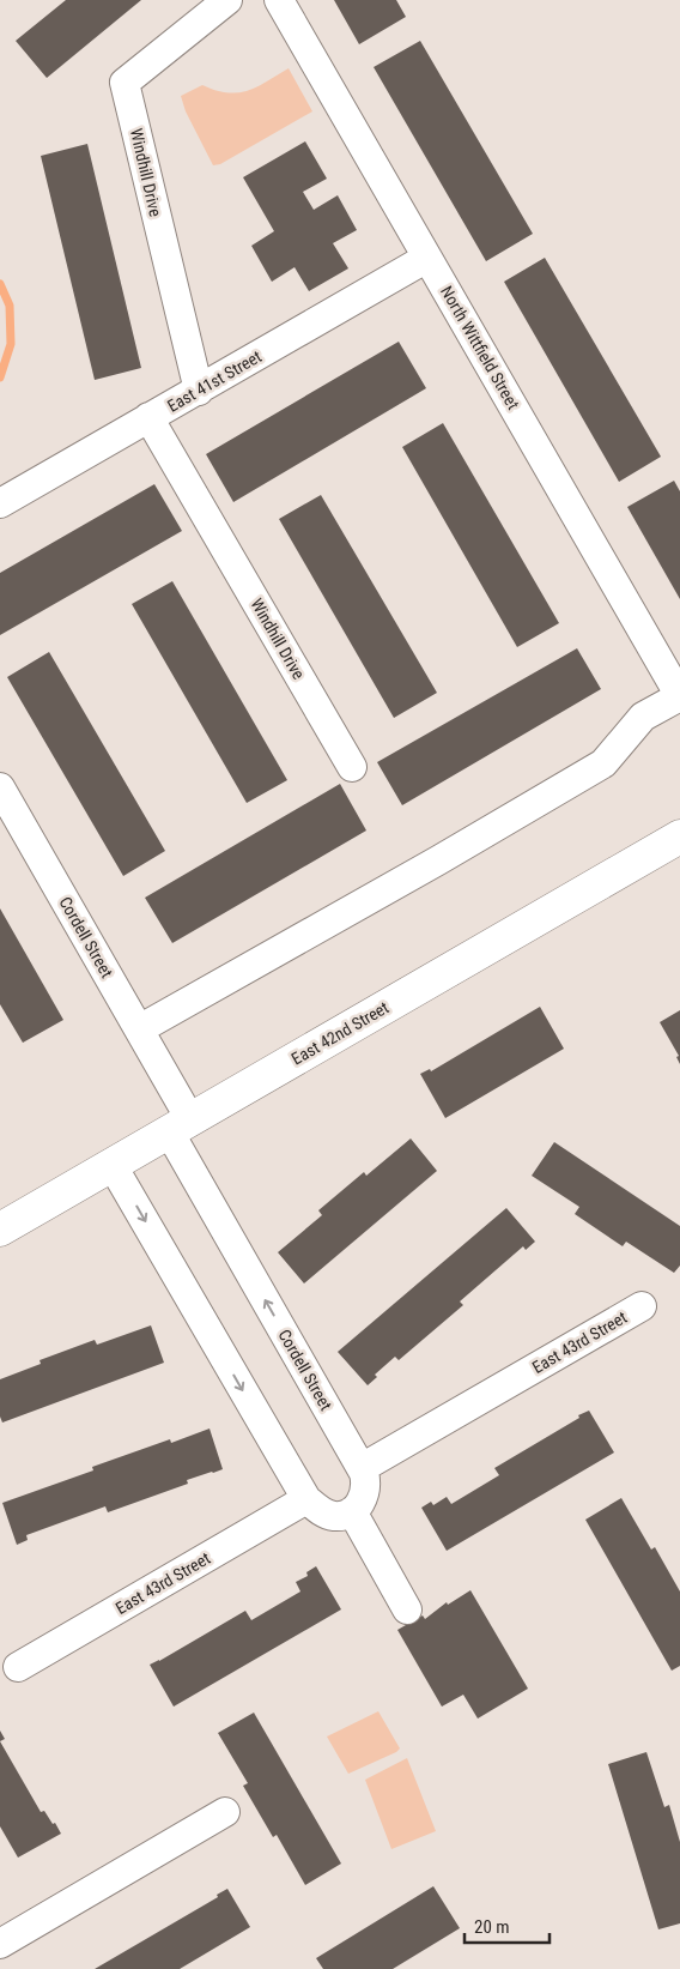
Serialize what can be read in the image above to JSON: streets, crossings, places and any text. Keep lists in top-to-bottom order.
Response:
{
  "streets": {
    "street": [
      "Windhill Drive",
      "North Wittfield Street",
      "East 41st Street",
      "Cordell Street",
      "East 42nd Street",
      "East 43rd Street"
    ]
  },
  "crossings": [
    ["Windhill Drive", "East 41st Street"],
    ["North Wittfield Street", "East 41st Street"],
    ["Cordell Street", "East 42nd Street"],
    ["Cordell Street", "East 43rd Street"]
  ],
  "scale_bar": "20 m"
}
